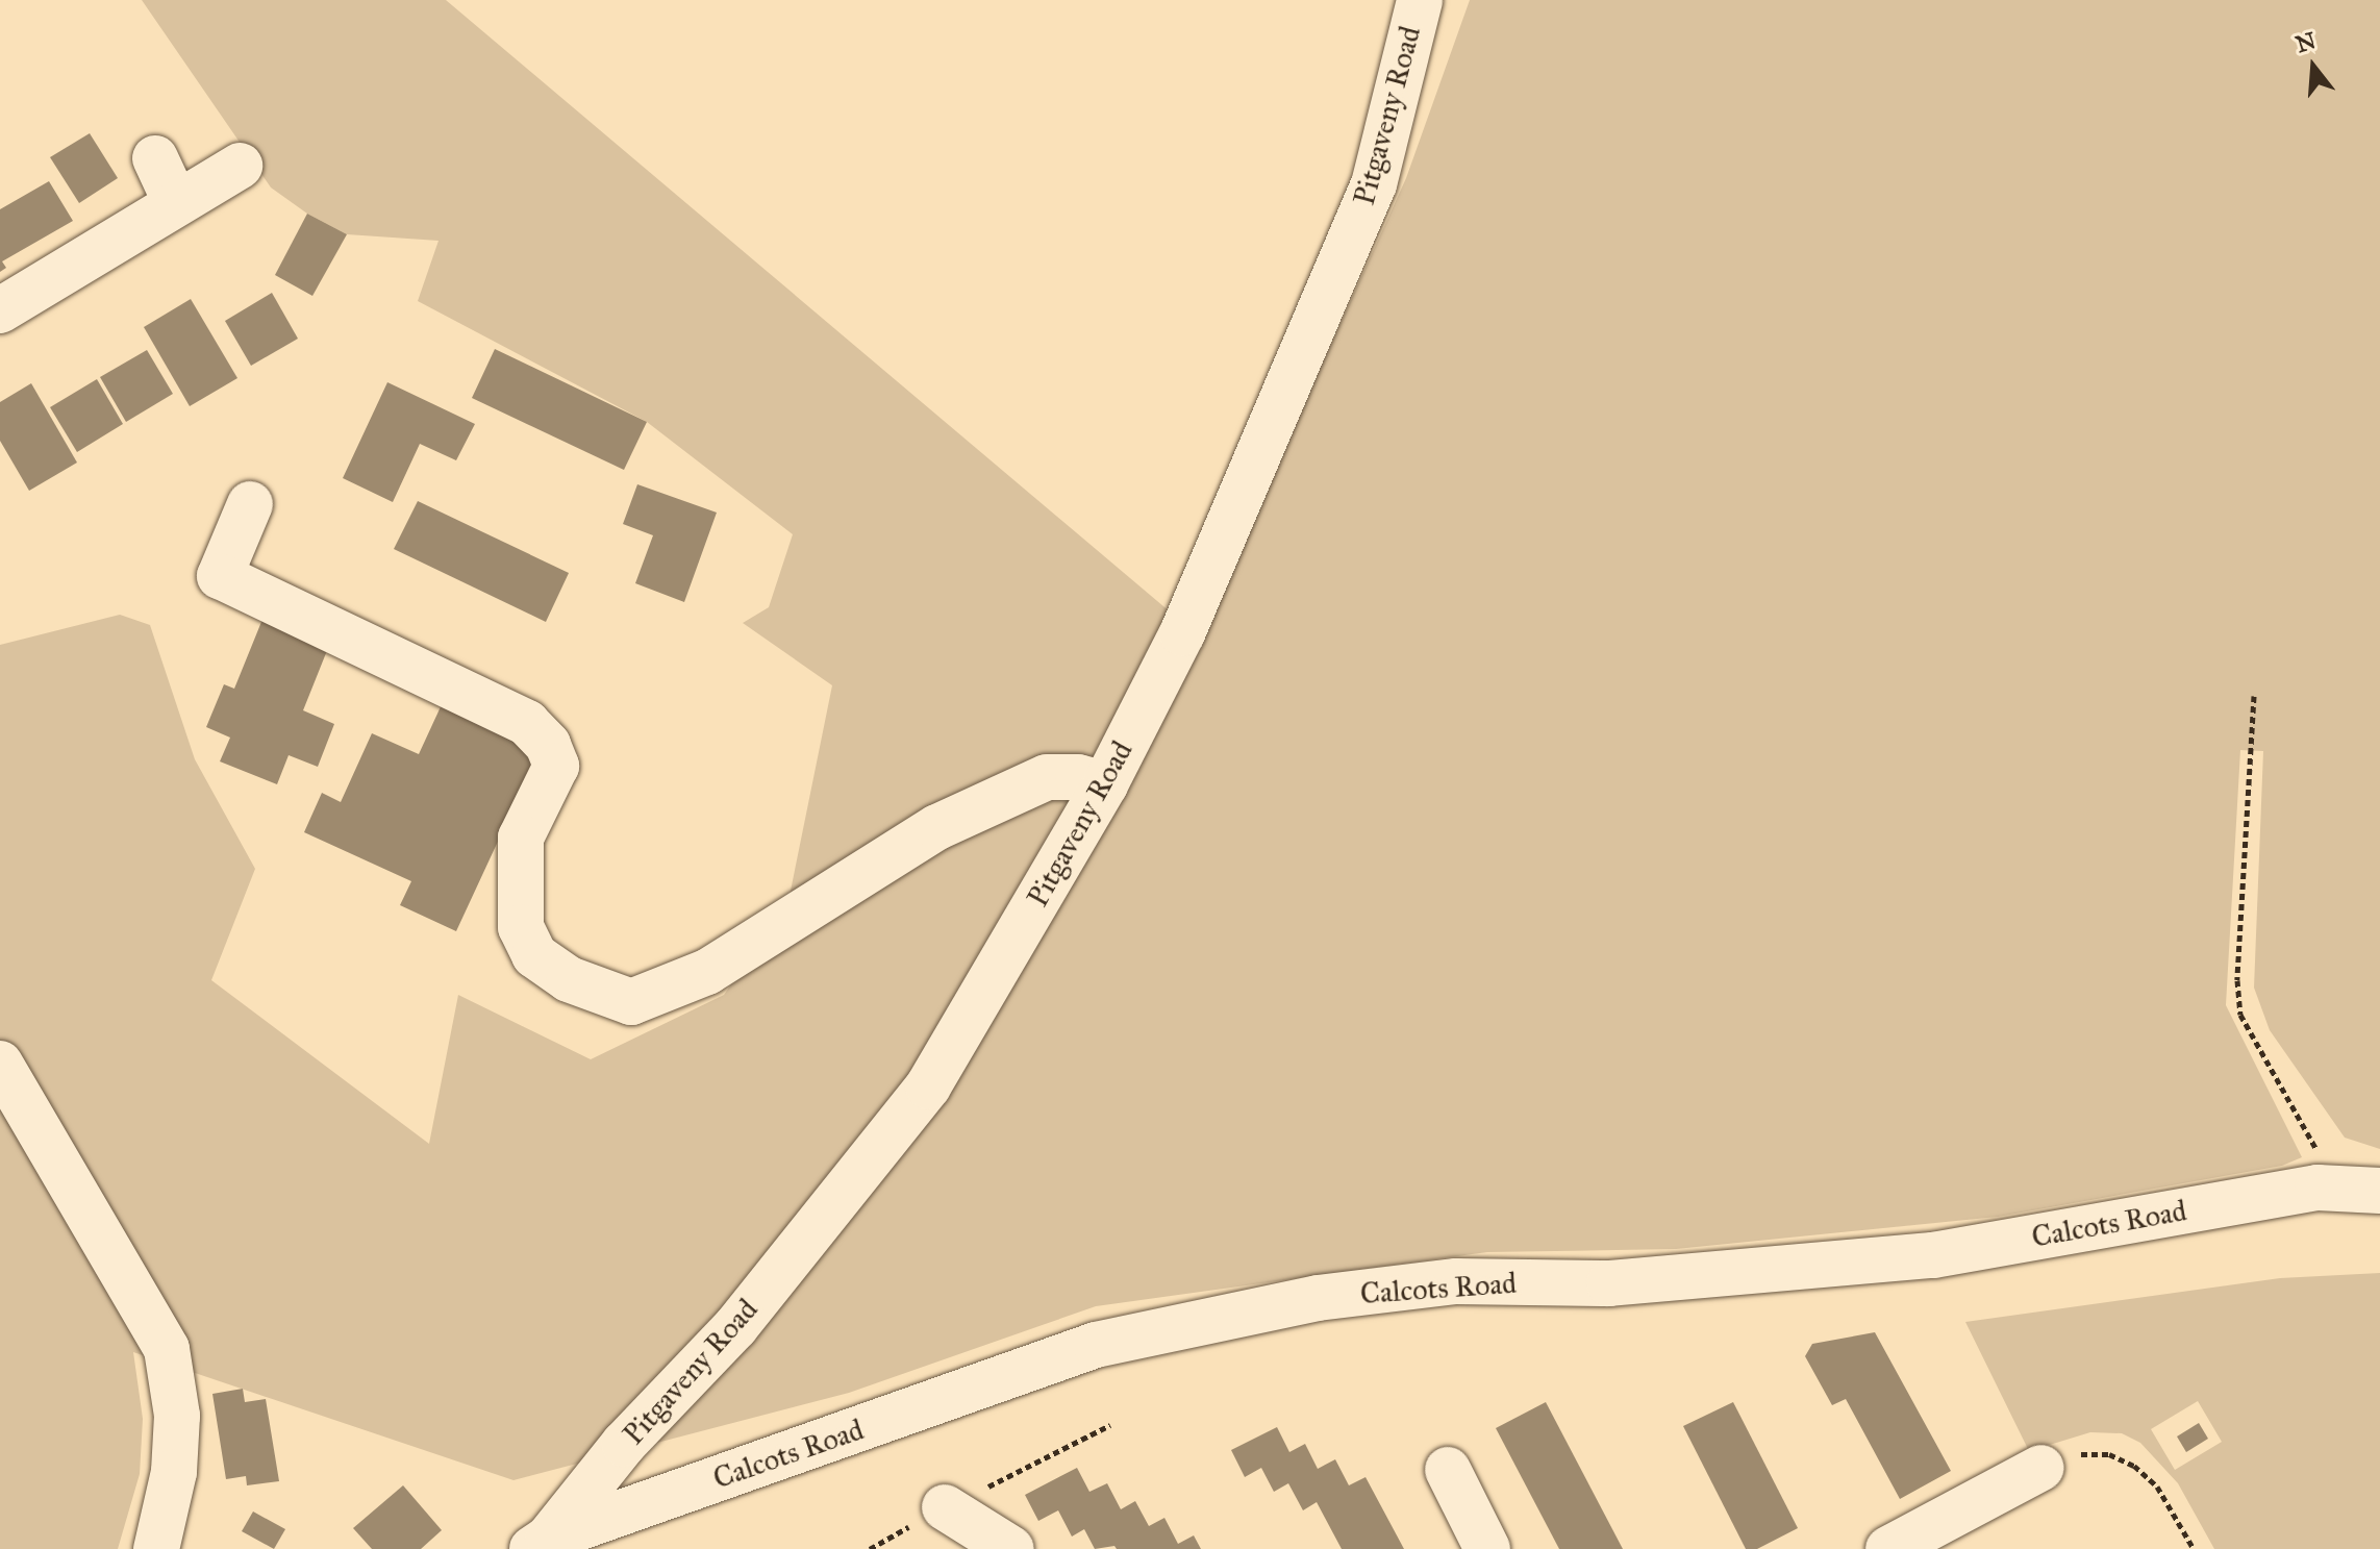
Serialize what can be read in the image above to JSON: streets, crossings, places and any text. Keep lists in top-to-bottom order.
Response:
{
  "streets": {
    "street": ["Pitgaveny Road", "Calcots Road"]
  },
  "crossings": [
    ["Pitgaveny Road", "Calcots Road"]
  ],
  "north": "top"
}
